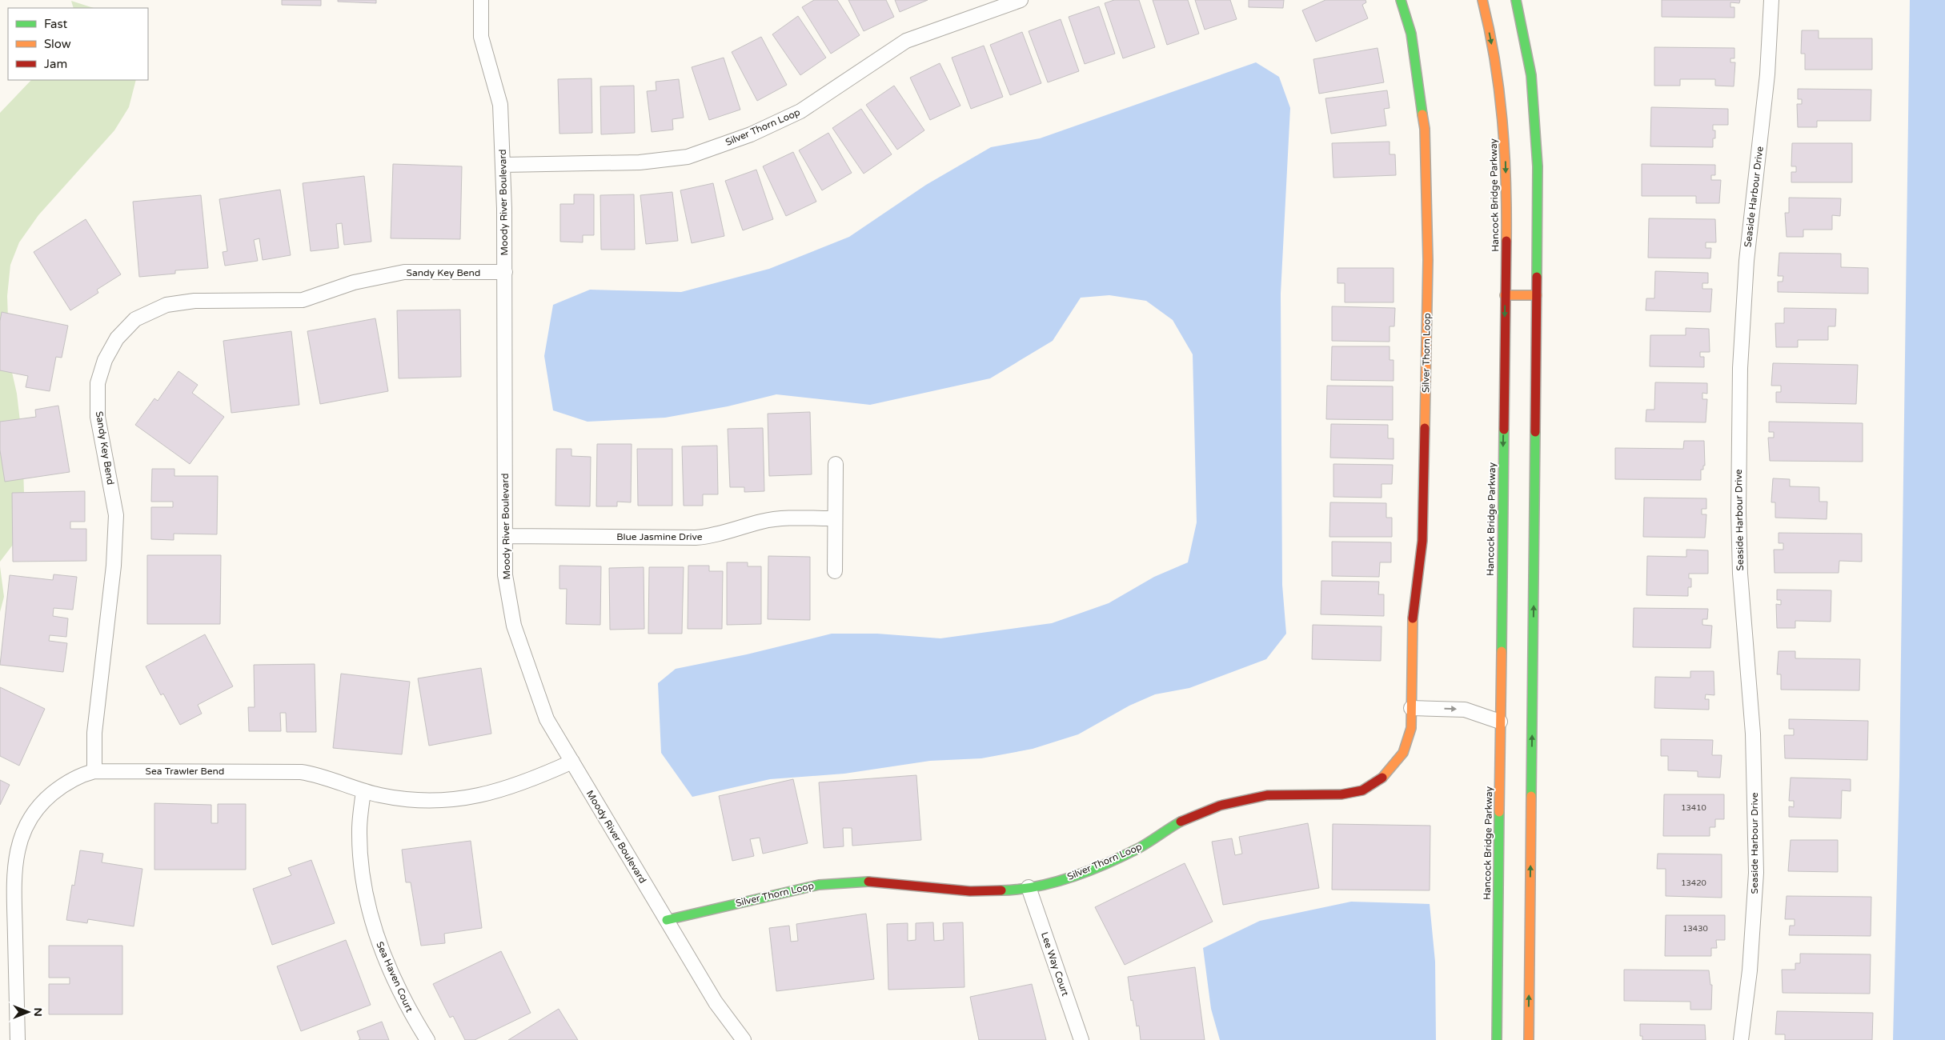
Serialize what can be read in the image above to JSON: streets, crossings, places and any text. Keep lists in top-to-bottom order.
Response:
{
  "streets": {
    "main road": ["Silver Thorn Loop", "Hancock Bridge Parkway"],
    "street": [
      "Seaside Harbour Drive",
      "Moody River Boulevard",
      "Sandy Key Bend",
      "Blue Jasmine Drive",
      "Sea Trawler Bend",
      "Lee Way Court",
      "Sea Haven Court"
    ]
  },
  "crossings": [
    ["Silver Thorn Loop", "Moody River Boulevard"],
    ["Silver Thorn Loop", "Lee Way Court"],
    ["Moody River Boulevard", "Sandy Key Bend"],
    ["Moody River Boulevard", "Blue Jasmine Drive"],
    ["Moody River Boulevard", "Sea Trawler Bend"],
    ["Sandy Key Bend", "Sea Trawler Bend"],
    ["Sea Trawler Bend", "Sea Haven Court"]
  ],
  "house_numbers": ["13410", "13420", "13430"],
  "legend": ["Fast", "Slow", "Jam"],
  "north": "right"
}
